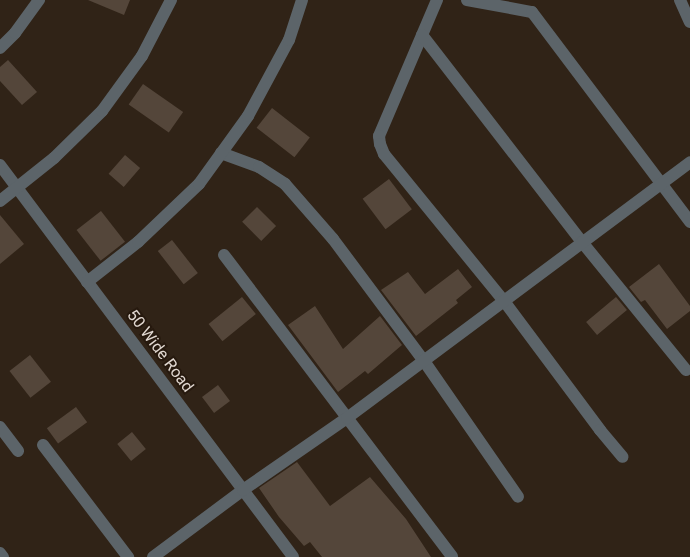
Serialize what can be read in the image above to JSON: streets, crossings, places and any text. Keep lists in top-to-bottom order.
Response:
{
  "streets": {
    "street": ["50 Wide Road"]
  }
}
